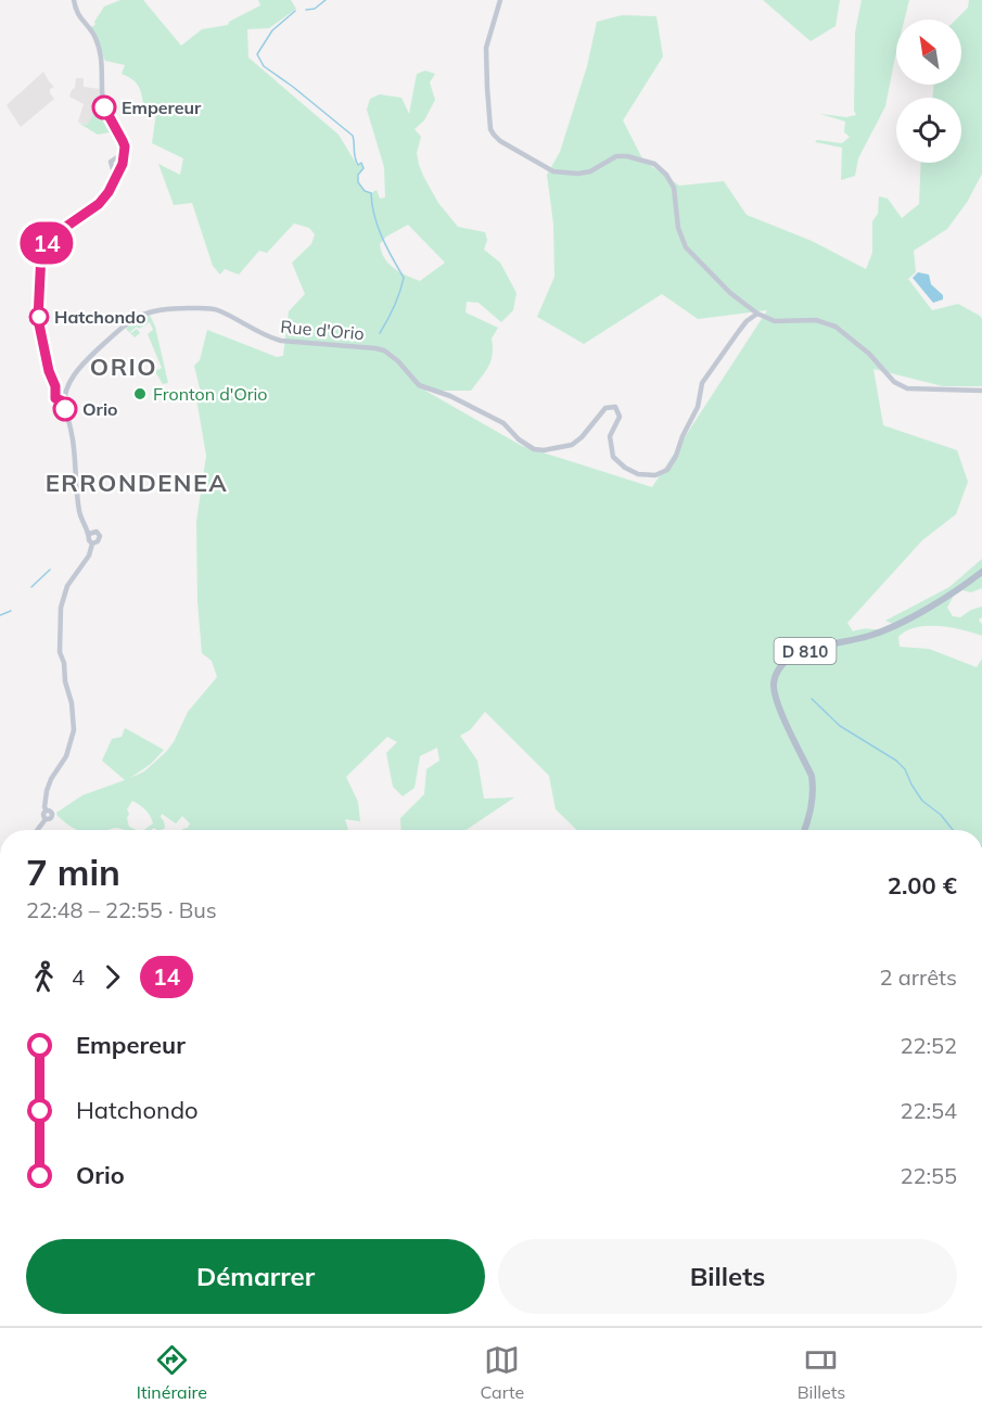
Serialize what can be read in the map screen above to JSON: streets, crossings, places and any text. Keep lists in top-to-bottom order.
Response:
{
  "streets": {
    "main road": ["D 810"],
    "street": ["Rue d'Orio"]
  },
  "districts": ["ORIO", "ERRONDENEA"],
  "places": [
    "Empereur",
    "Hatchondo",
    "Fronton d'Orio",
    "Orio"
  ],
  "lines": ["bus line 14"],
  "north": "top left",
  "page": {
    "on_map": "14",
    "heading": ["7 min", "22:48 – 22:55 · Bus", "2.00 €"],
    "legs": ["4", "14", "2 arrêts"],
    "list": [
      {
        "name": "Empereur",
        "value": "22:52"
      },
      {
        "name": "Hatchondo",
        "value": "22:54"
      },
      {
        "name": "Orio",
        "value": "22:55"
      }
    ],
    "buttons": ["Démarrer", "Billets"],
    "tabs": ["Itinéraire", "Carte", "Billets"]
  }
}
